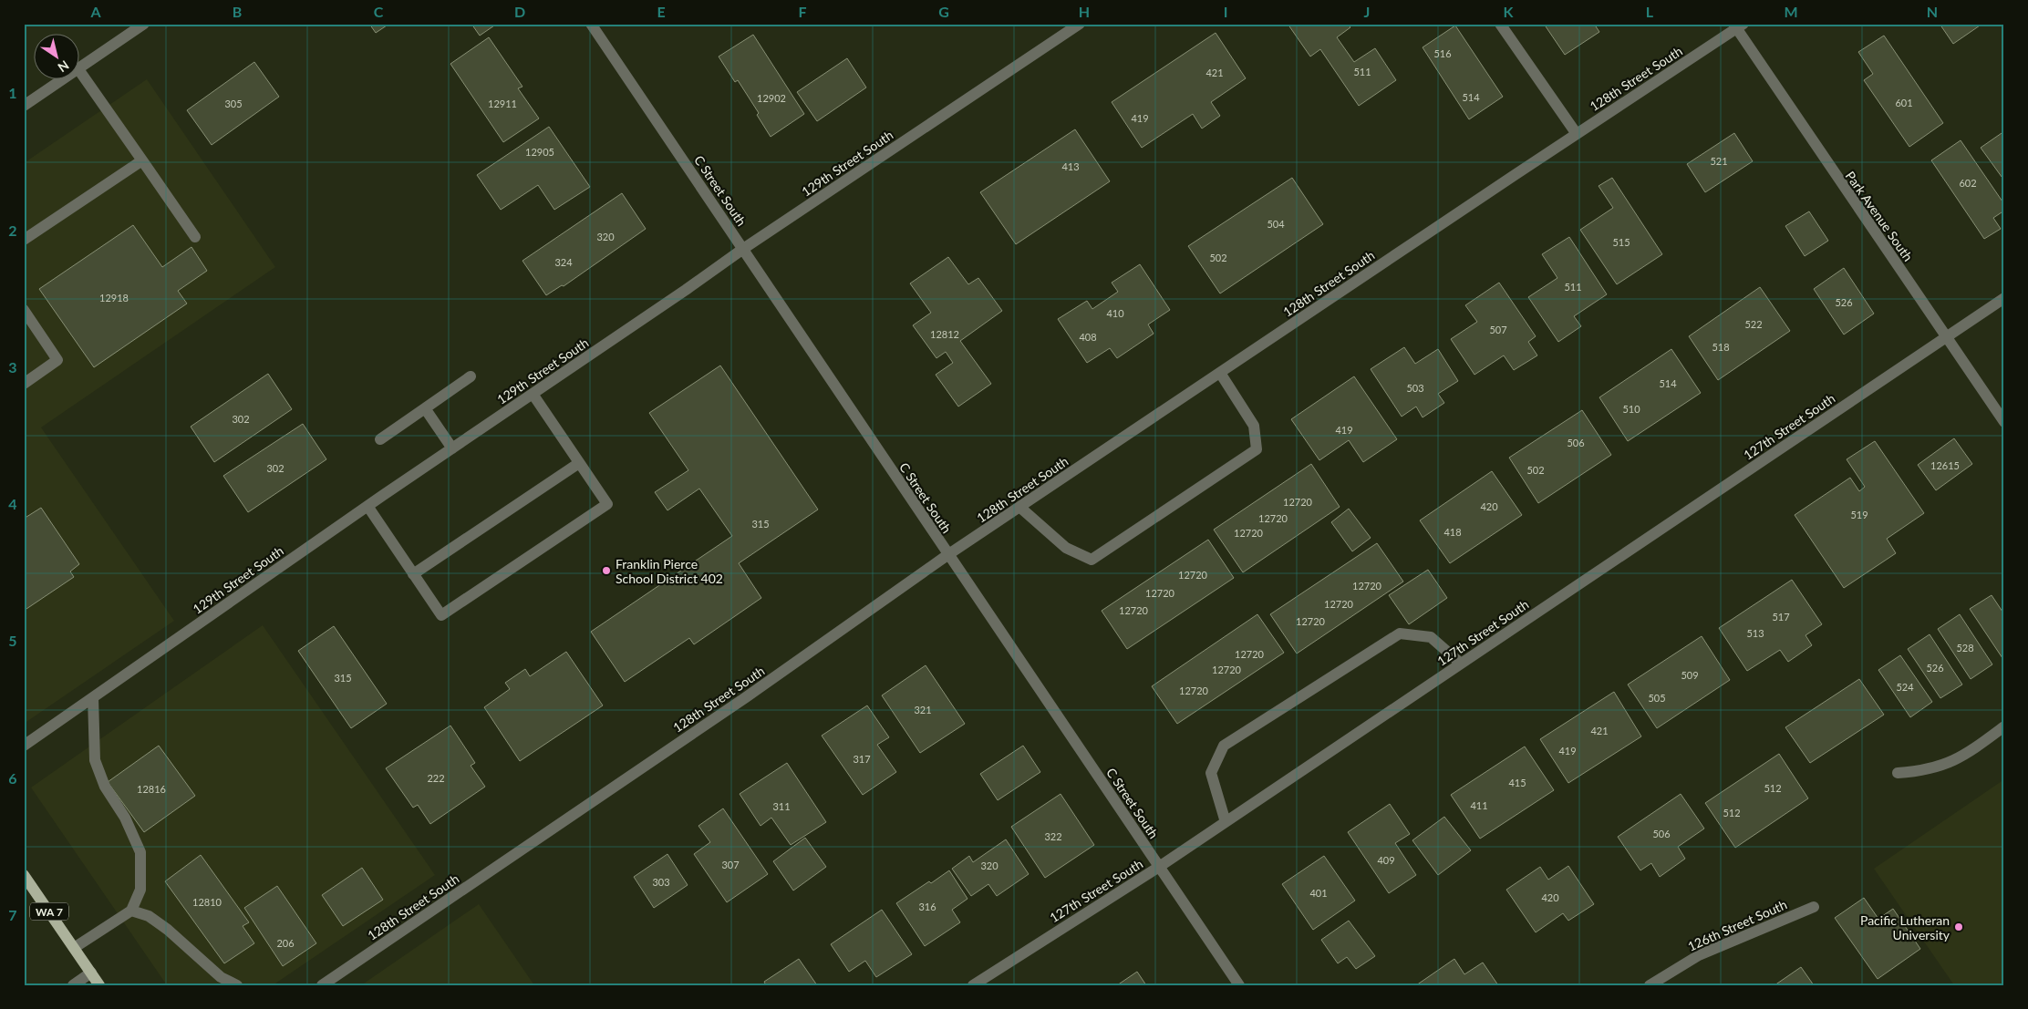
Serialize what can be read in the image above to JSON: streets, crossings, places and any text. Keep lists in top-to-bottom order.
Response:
{
  "streets": {
    "main road": ["WA 7"],
    "street": [
      "128th Street South",
      "129th Street South",
      "C Street South",
      "Park Avenue South",
      "127th Street South",
      "126th Street South"
    ]
  },
  "crossings": [
    ["128th Street South", "C Street South"],
    ["128th Street South", "Park Avenue South"],
    ["129th Street South", "C Street South"],
    ["C Street South", "127th Street South"],
    ["Park Avenue South", "127th Street South"]
  ],
  "places": ["Franklin Pierce School District 402", "Pacific Lutheran University"],
  "house_numbers": [
    "516",
    "511",
    "421",
    "514",
    "12902",
    "601",
    "305",
    "12911",
    "419",
    "12905",
    "521",
    "413",
    "602",
    "504",
    "320",
    "515",
    "502",
    "324",
    "511",
    "12918",
    "526",
    "410",
    "522",
    "507",
    "12812",
    "408",
    "518",
    "514",
    "503",
    "510",
    "302",
    "419",
    "506",
    "12615",
    "302",
    "502",
    "12720",
    "420",
    "519",
    "12720",
    "315",
    "418",
    "12720",
    "12720",
    "12720",
    "12720",
    "12720",
    "12720",
    "517",
    "12720",
    "513",
    "528",
    "12720",
    "526",
    "12720",
    "509",
    "315",
    "524",
    "12720",
    "505",
    "321",
    "421",
    "419",
    "317",
    "222",
    "415",
    "512",
    "12816",
    "411",
    "311",
    "512",
    "506",
    "322",
    "409",
    "307",
    "320",
    "303",
    "401",
    "420",
    "12810",
    "316",
    "206"
  ],
  "north": "bottom right",
  "grid": {
    "columns": [
      "A",
      "B",
      "C",
      "D",
      "E",
      "F",
      "G",
      "H",
      "I",
      "J",
      "K",
      "L",
      "M",
      "N"
    ],
    "rows": [
      "1",
      "2",
      "3",
      "4",
      "5",
      "6",
      "7"
    ]
  }
}
